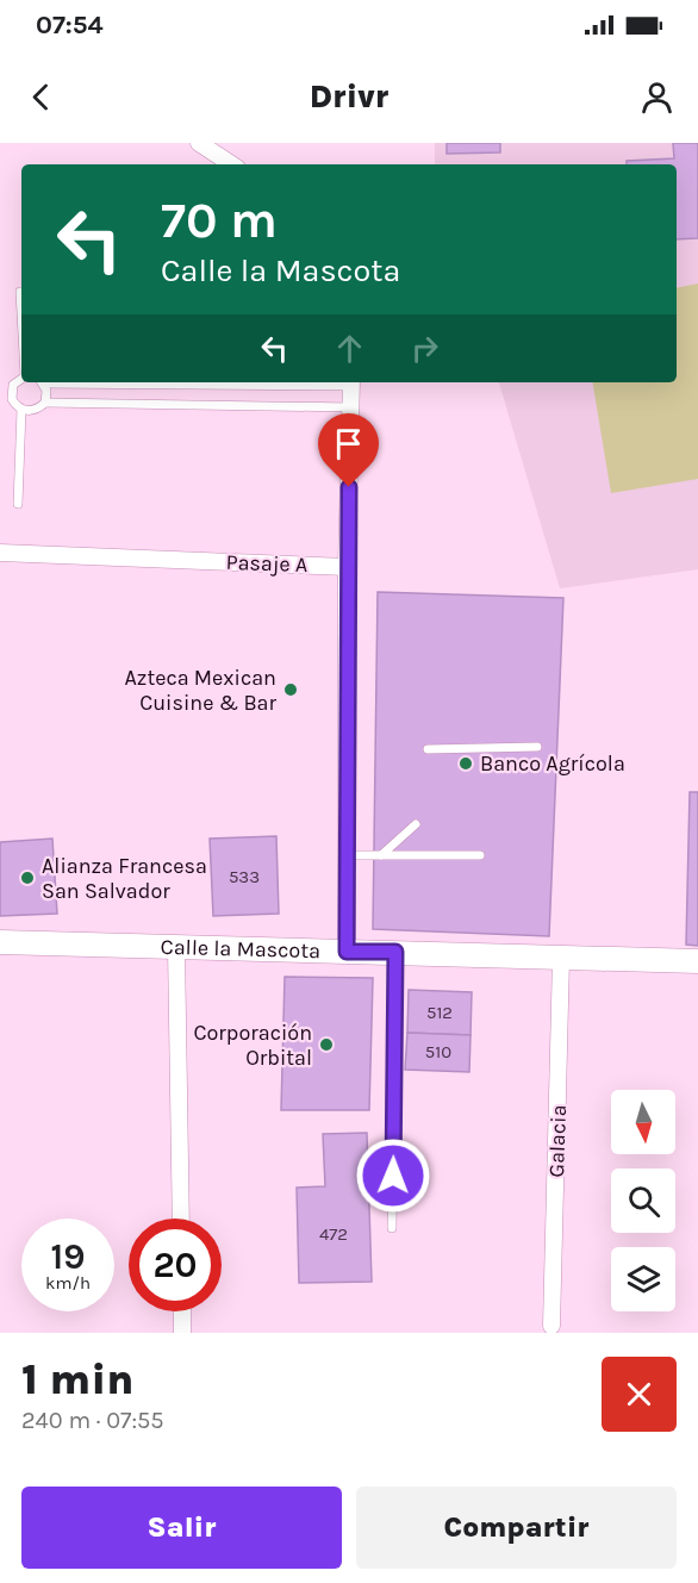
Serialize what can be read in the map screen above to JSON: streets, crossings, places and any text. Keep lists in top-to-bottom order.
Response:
{
  "streets": {
    "main road": ["Calle la Mascota"],
    "street": ["Pasaje A", "Galacia"]
  },
  "crossings": [
    ["Calle la Mascota", "Galacia"]
  ],
  "places": [
    "Azteca Mexican Cuisine & Bar",
    "Banco Agrícola",
    "Alianza Francesa San Salvador",
    "Corporación Orbital"
  ],
  "house_numbers": [
    "533",
    "512",
    "510",
    "472"
  ],
  "north": "bottom",
  "page": {
    "status": "07:54",
    "header": "Drivr",
    "turn": ["70 m", "Calle la Mascota"],
    "speed": "19 km/h",
    "limit": "20",
    "heading": ["1 min", "240 m · 07:55"],
    "buttons": ["Salir", "Compartir"]
  }
}
